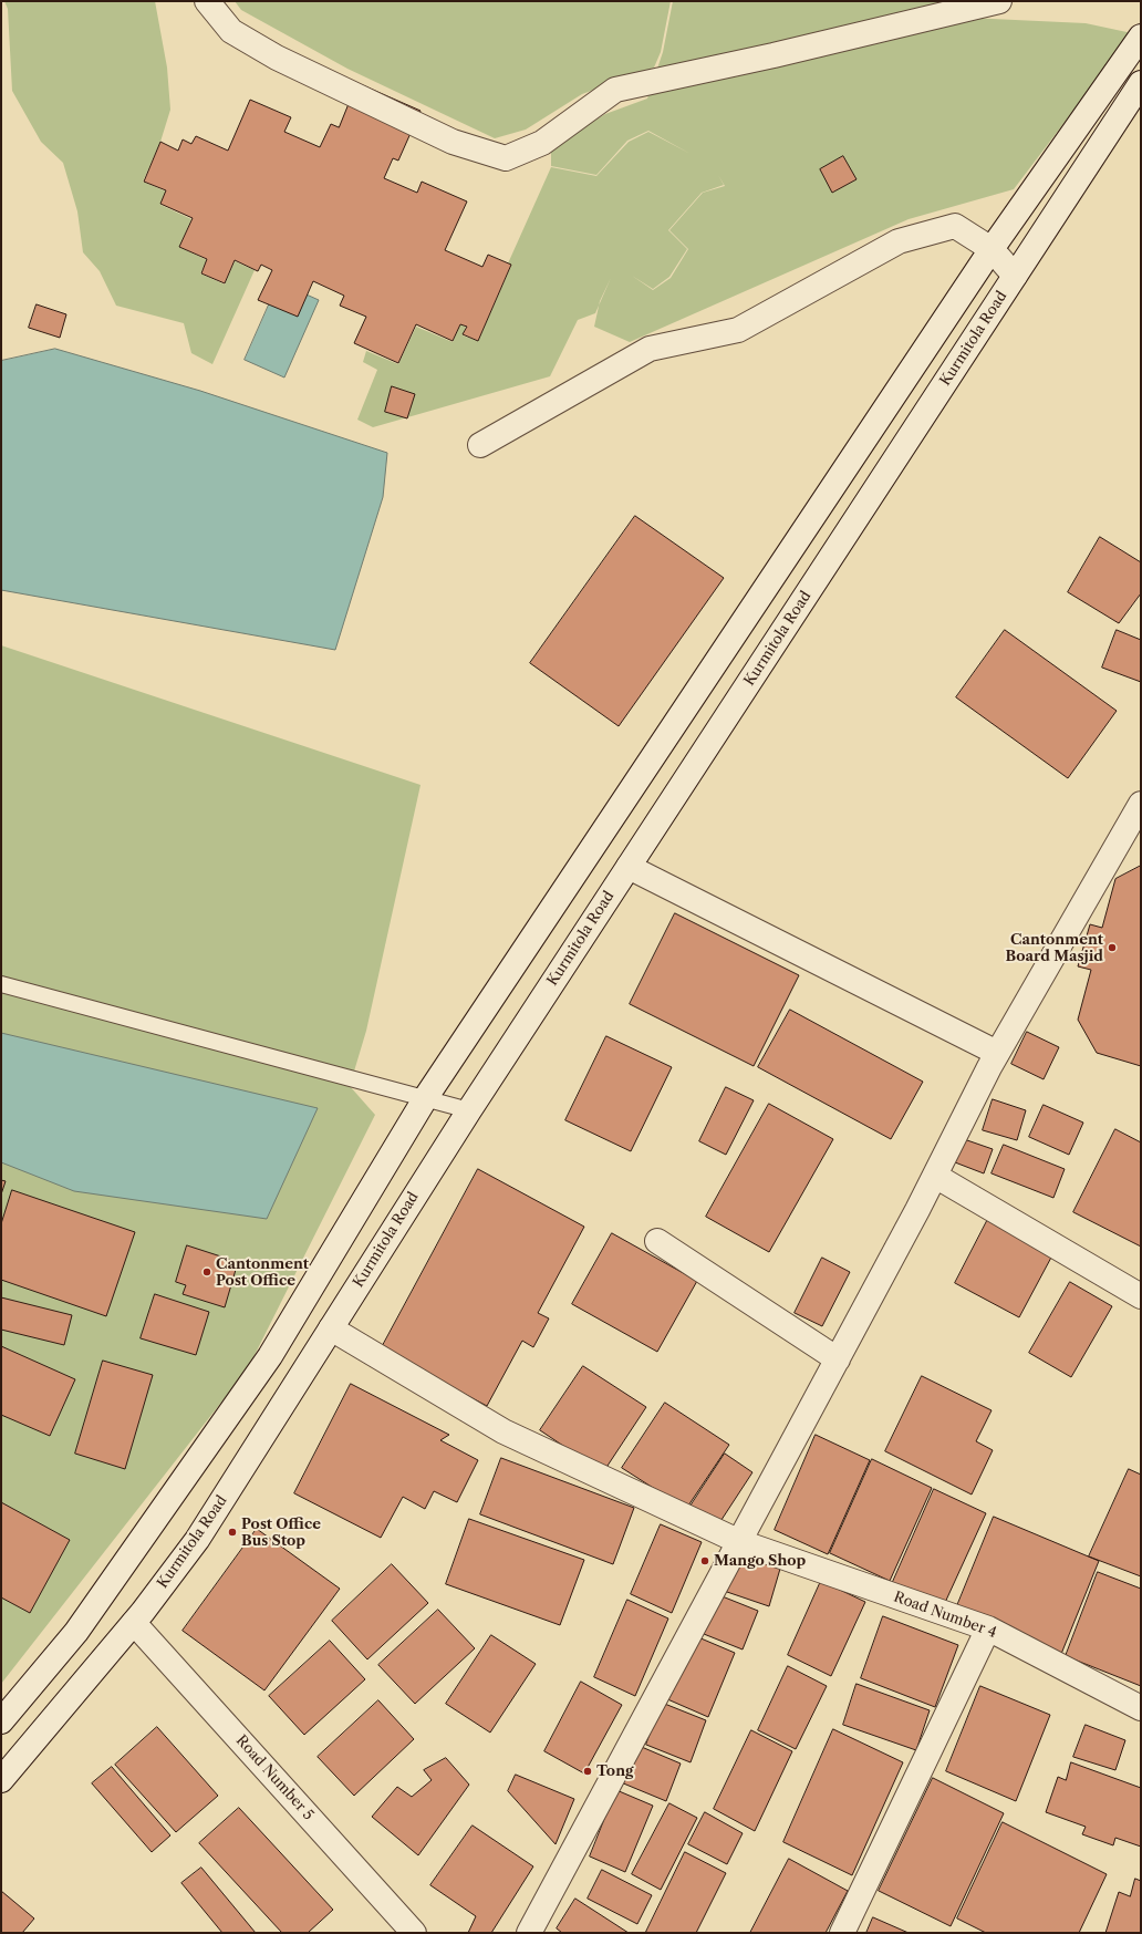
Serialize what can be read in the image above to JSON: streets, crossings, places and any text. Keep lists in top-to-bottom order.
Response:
{
  "streets": {
    "street": ["Kurmitola Road", "Road Number 4", "Road Number 5"]
  },
  "crossings": [
    ["Kurmitola Road", "Road Number 4"],
    ["Kurmitola Road", "Road Number 5"]
  ],
  "places": [
    "Cantonment Board Masjid",
    "Cantonment Post Office",
    "Post Office Bus Stop",
    "Mango Shop",
    "Tong"
  ]
}
